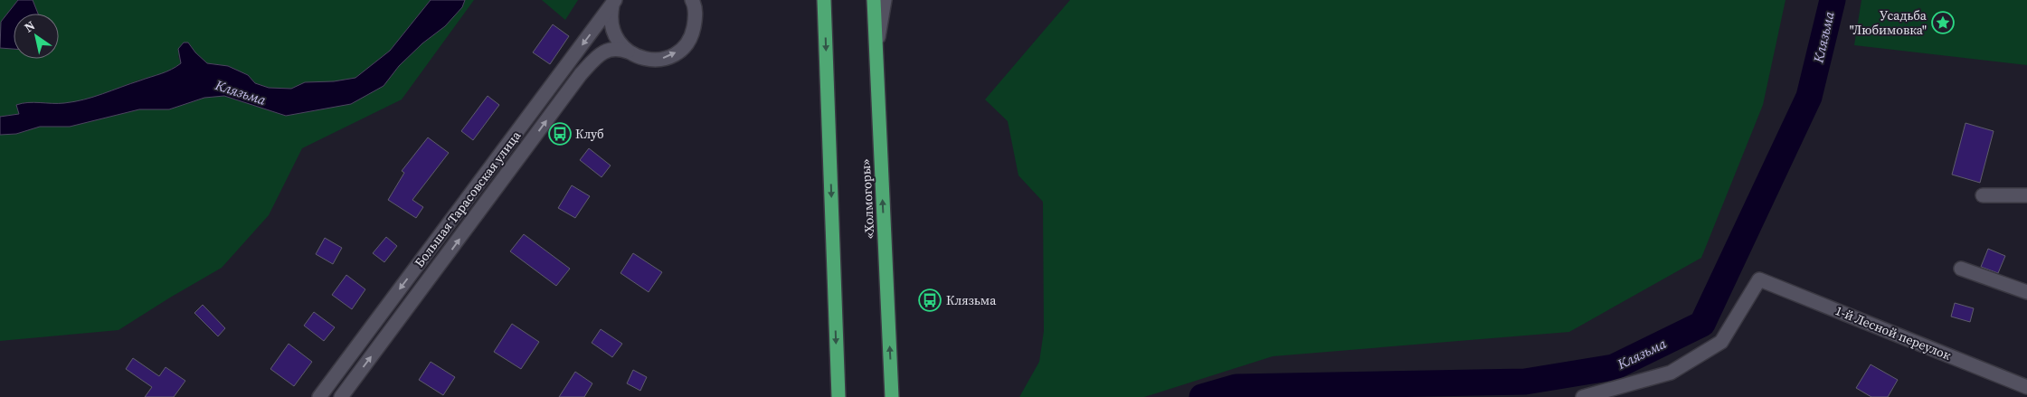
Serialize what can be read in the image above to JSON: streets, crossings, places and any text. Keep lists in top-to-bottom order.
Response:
{
  "streets": {
    "highway": ["«Холмогоры»"],
    "street": ["Большая Тарасовская улица", "1-й Лесной переулок"]
  },
  "water": ["Клязьма"],
  "places": {
    "place": ["Усадьба \"Любимовка\""],
    "bus stop": ["Клуб", "Клязьма"]
  },
  "north": "top left"
}
